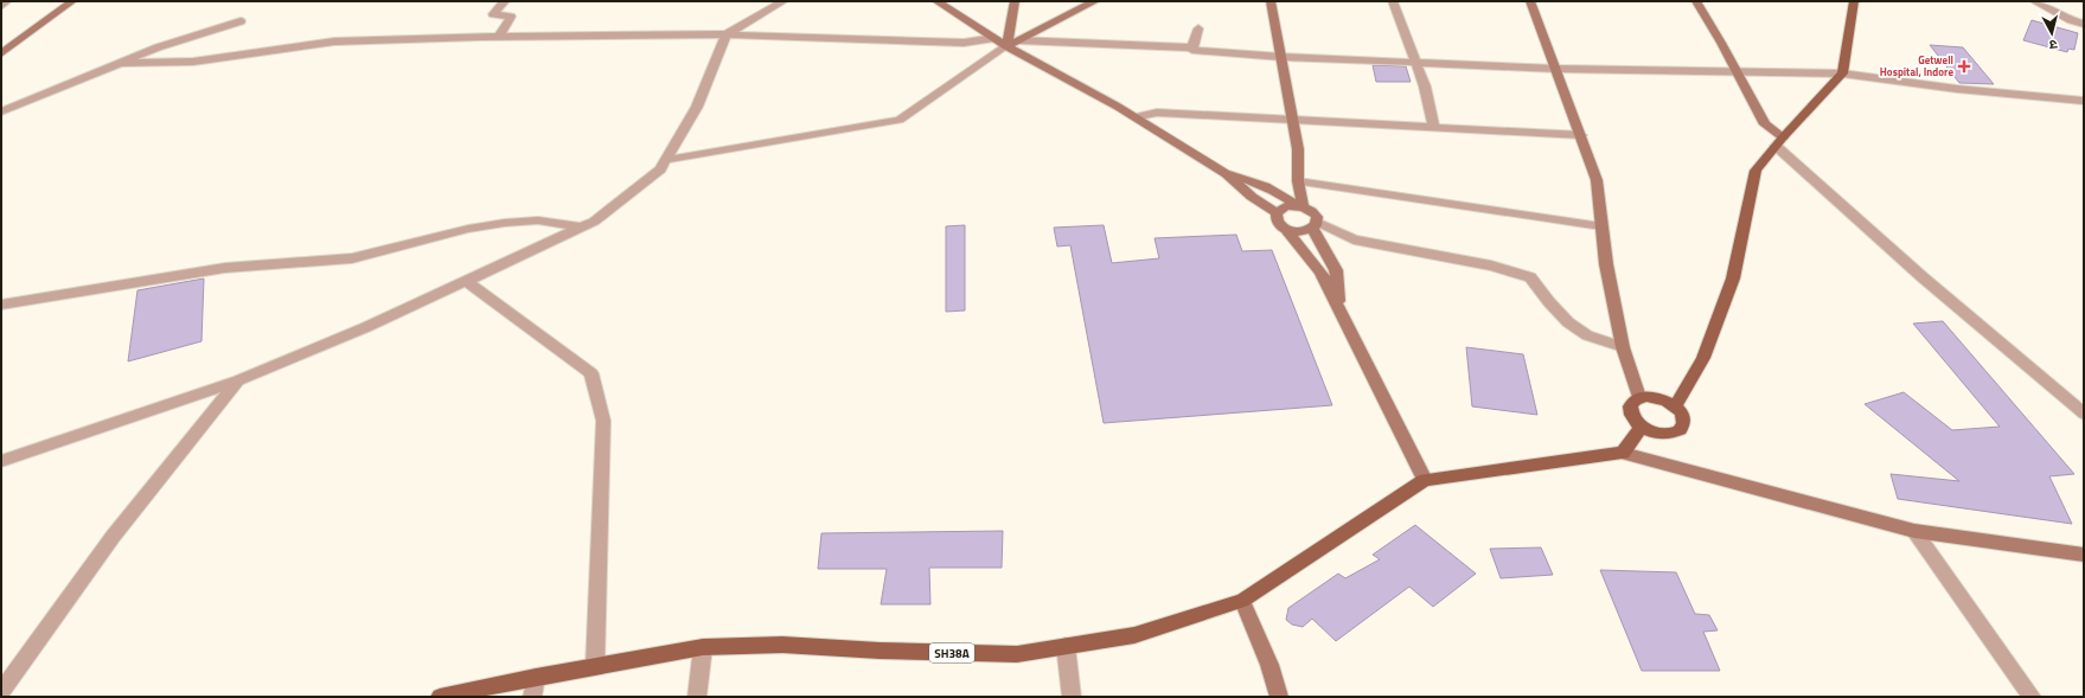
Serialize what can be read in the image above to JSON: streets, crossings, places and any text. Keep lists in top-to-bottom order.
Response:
{
  "streets": {
    "main road": ["SH38A"]
  },
  "places": {
    "health": ["Getwell Hospital, Indore"]
  },
  "north": "bottom"
}
